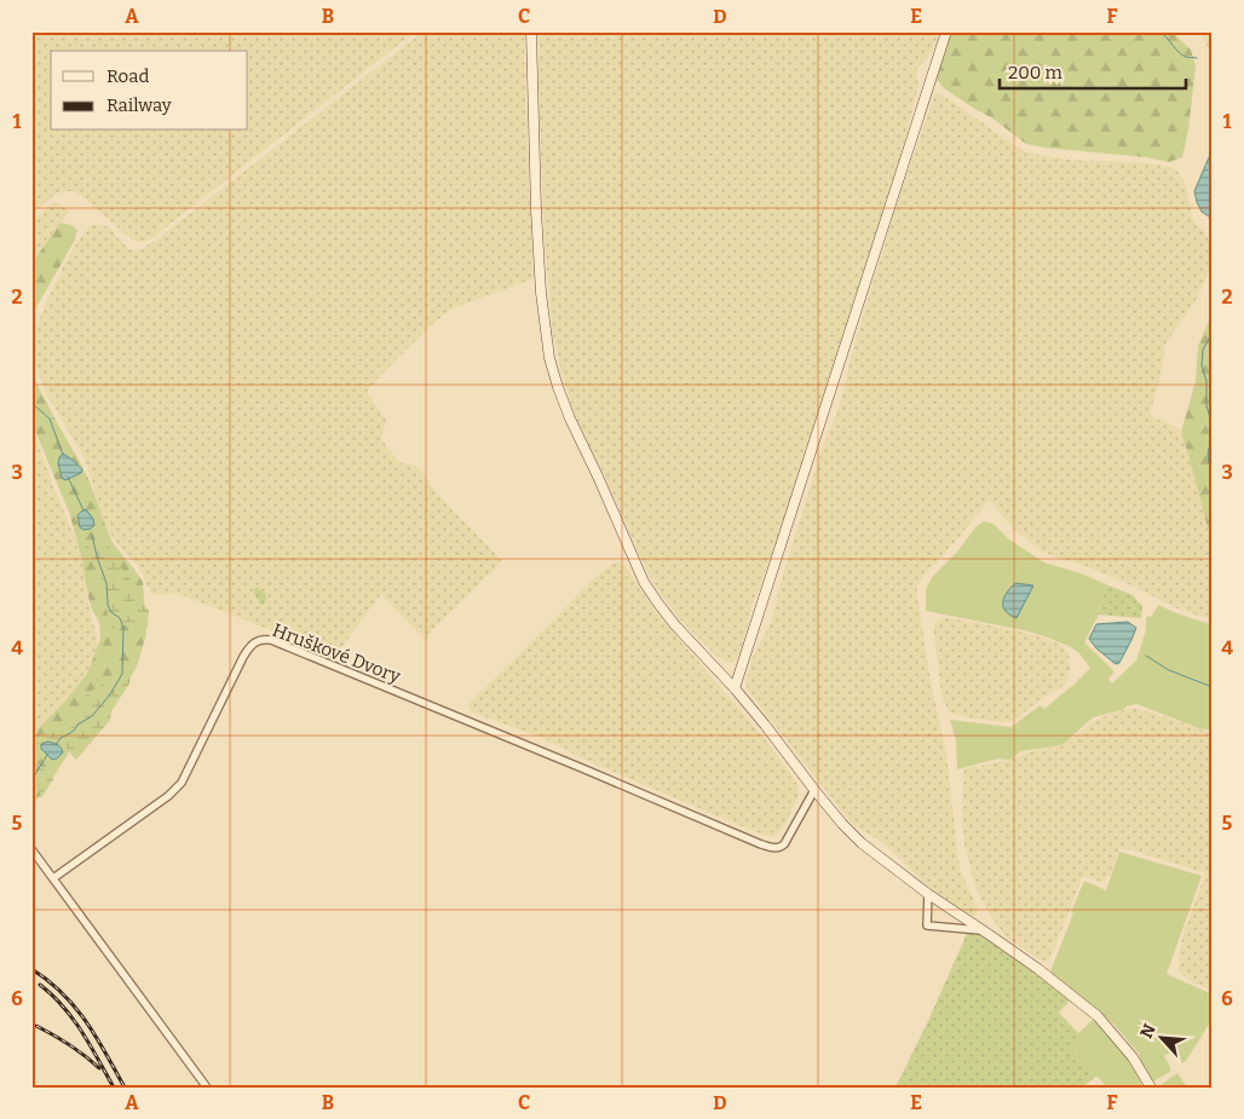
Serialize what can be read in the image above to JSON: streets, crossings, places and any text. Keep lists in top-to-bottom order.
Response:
{
  "streets": {
    "street": ["Hruškové Dvory"]
  },
  "legend": ["Road", "Railway"],
  "scale_bar": "200 m",
  "north": "top left",
  "grid": {
    "columns": [
      "A",
      "B",
      "C",
      "D",
      "E",
      "F"
    ],
    "rows": [
      "1",
      "2",
      "3",
      "4",
      "5",
      "6"
    ]
  }
}
